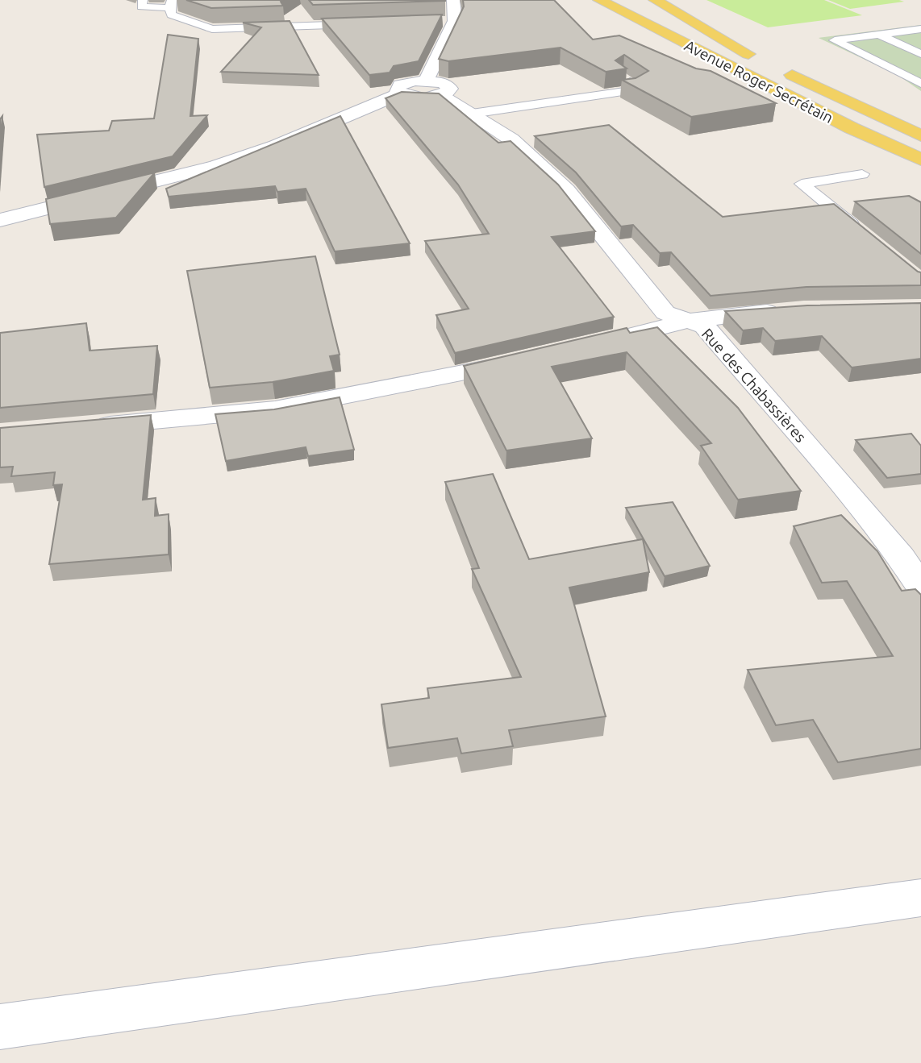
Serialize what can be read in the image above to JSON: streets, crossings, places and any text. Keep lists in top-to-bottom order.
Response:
{
  "streets": {
    "main road": ["Avenue Roger Secrétain"],
    "street": ["Rue des Chabassières"]
  }
}
